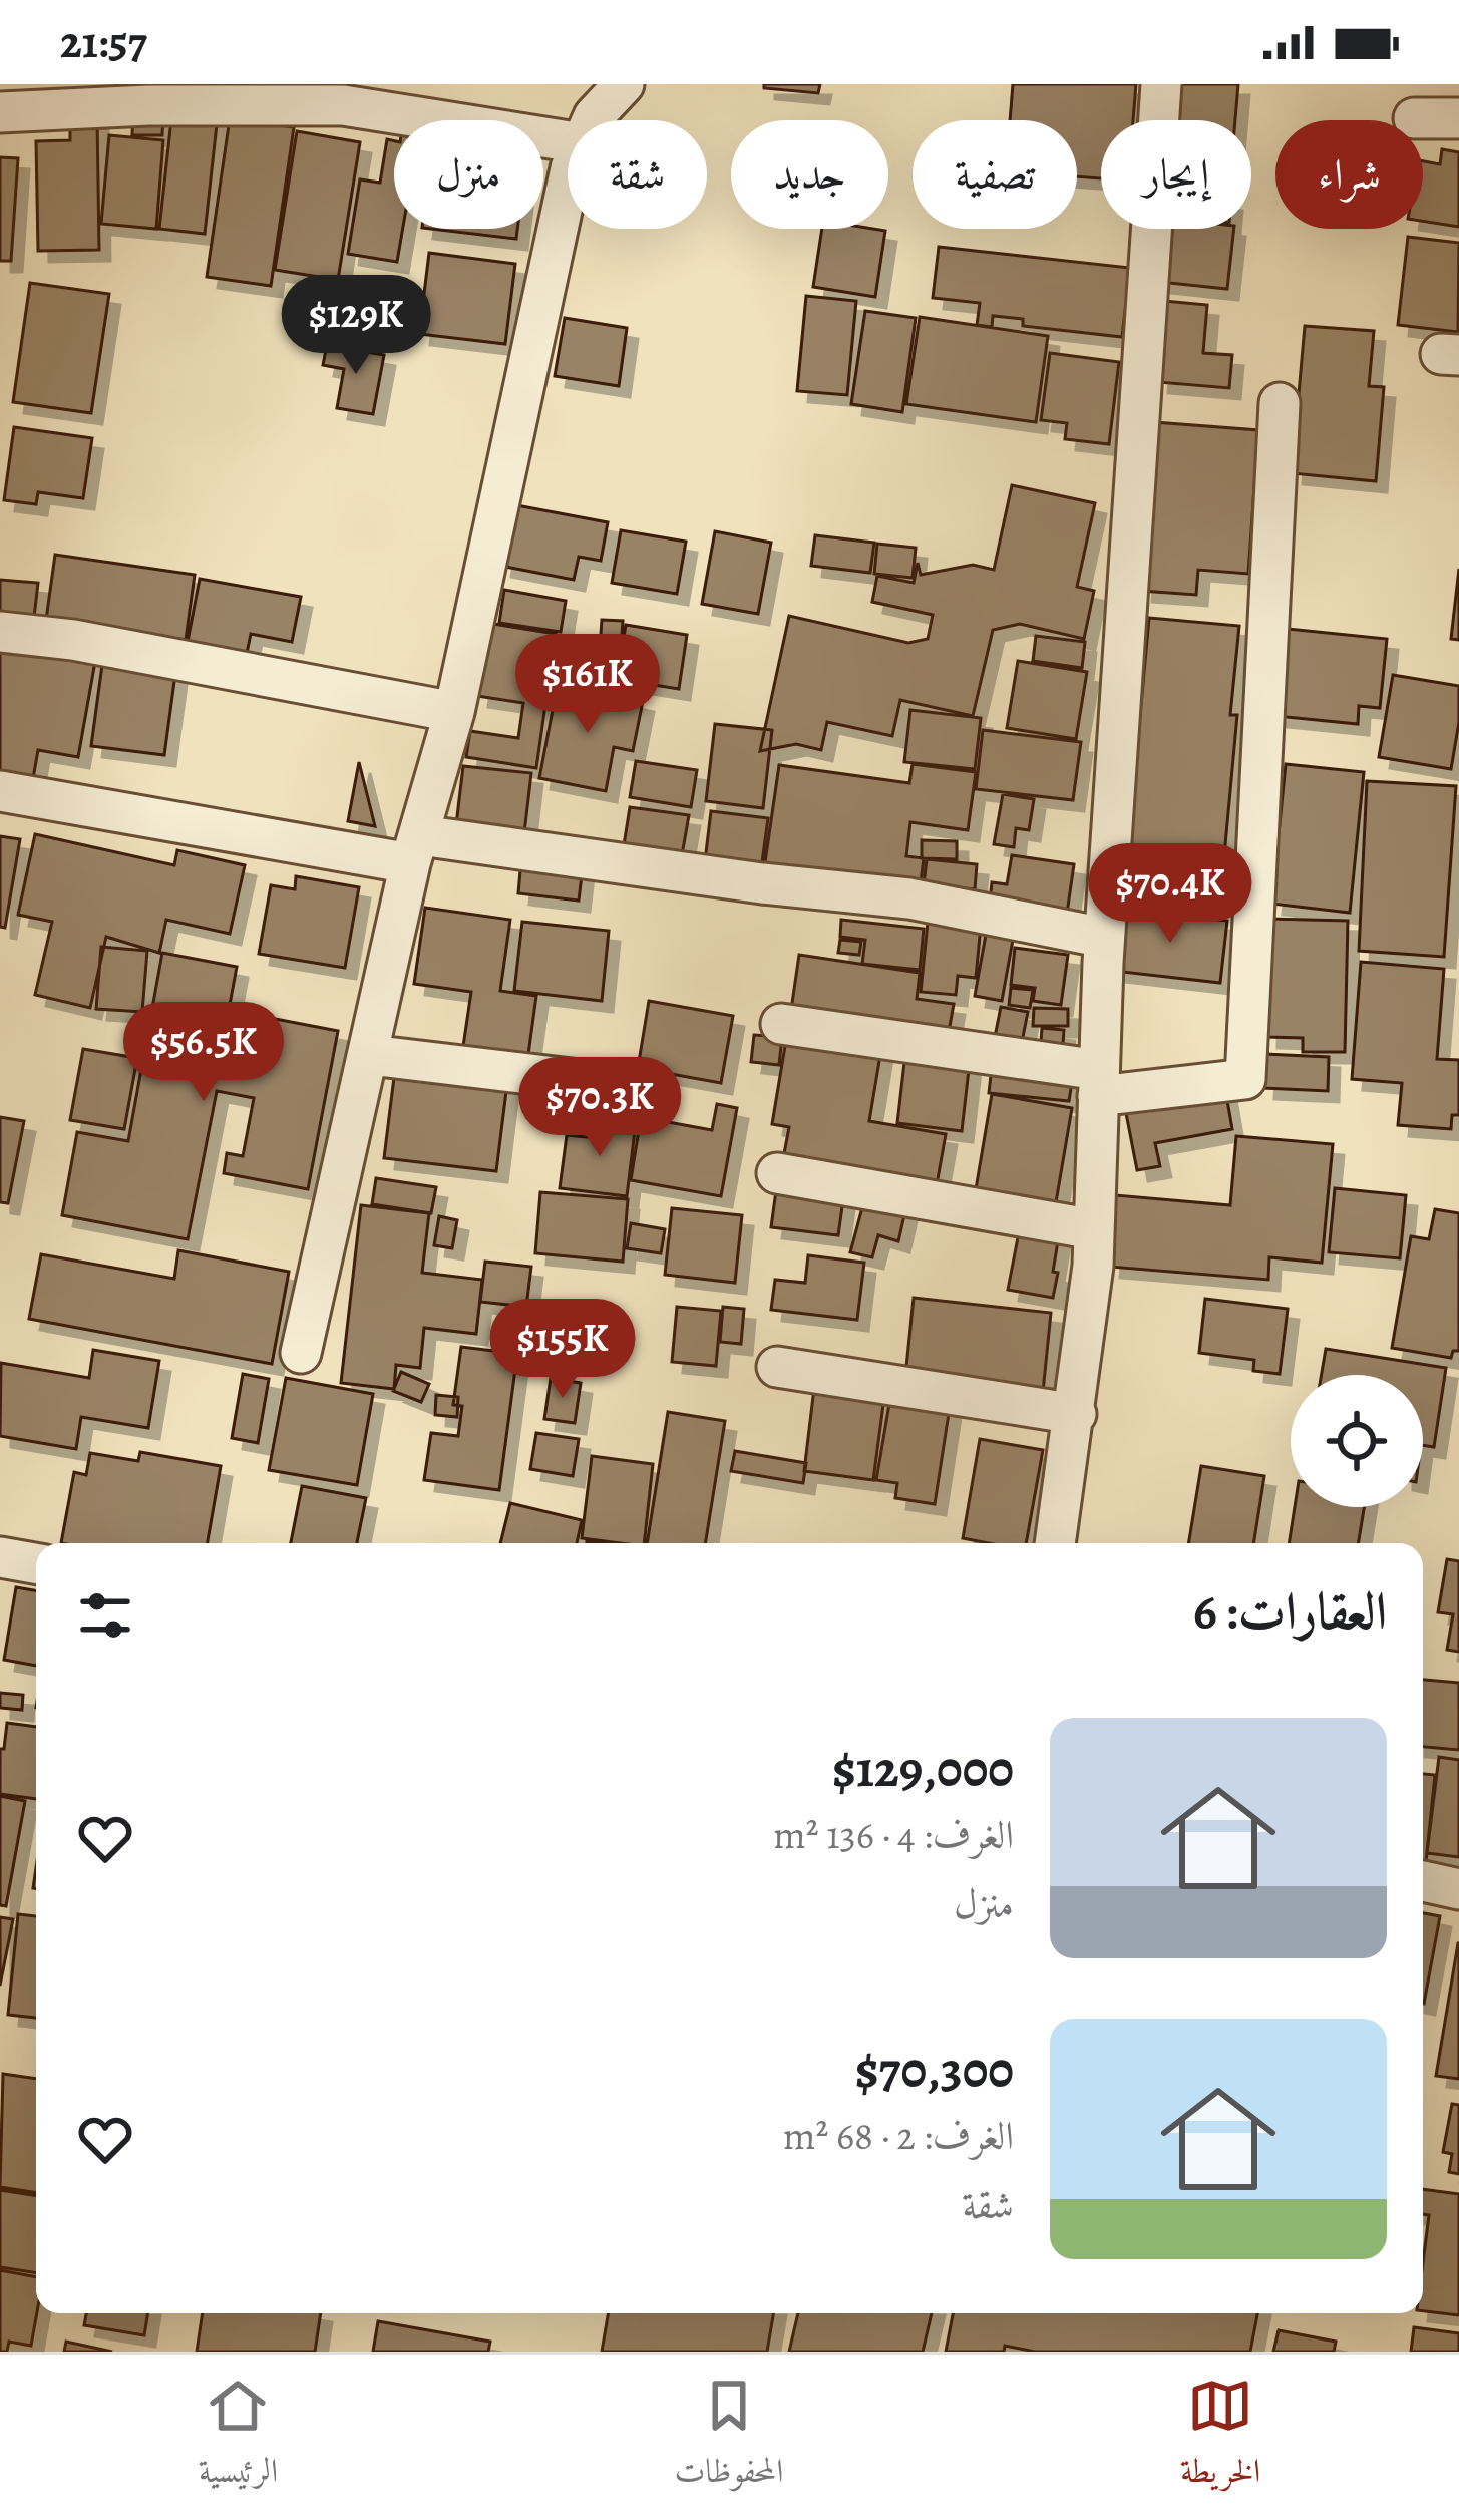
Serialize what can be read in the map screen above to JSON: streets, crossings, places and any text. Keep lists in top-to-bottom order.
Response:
{
  "page": {
    "status": "21:57",
    "chip": [
      "شراء",
      "إيجار",
      "تصفية",
      "جديد",
      "شقة",
      "منزل"
    ],
    "price": [
      "$129K",
      "$161K",
      "$70.4K",
      "$56.5K",
      "$70.3K",
      "$155K"
    ],
    "heading": "العقارات: 6",
    "list": [
      {
        "name": "$129,000",
        "note": "الغرف: 4 · 136 m² · منزل"
      },
      {
        "name": "$70,300",
        "note": "الغرف: 2 · 68 m² · شقة"
      }
    ],
    "tabs": ["الخريطة", "المحفوظات", "الرئيسية"]
  }
}
